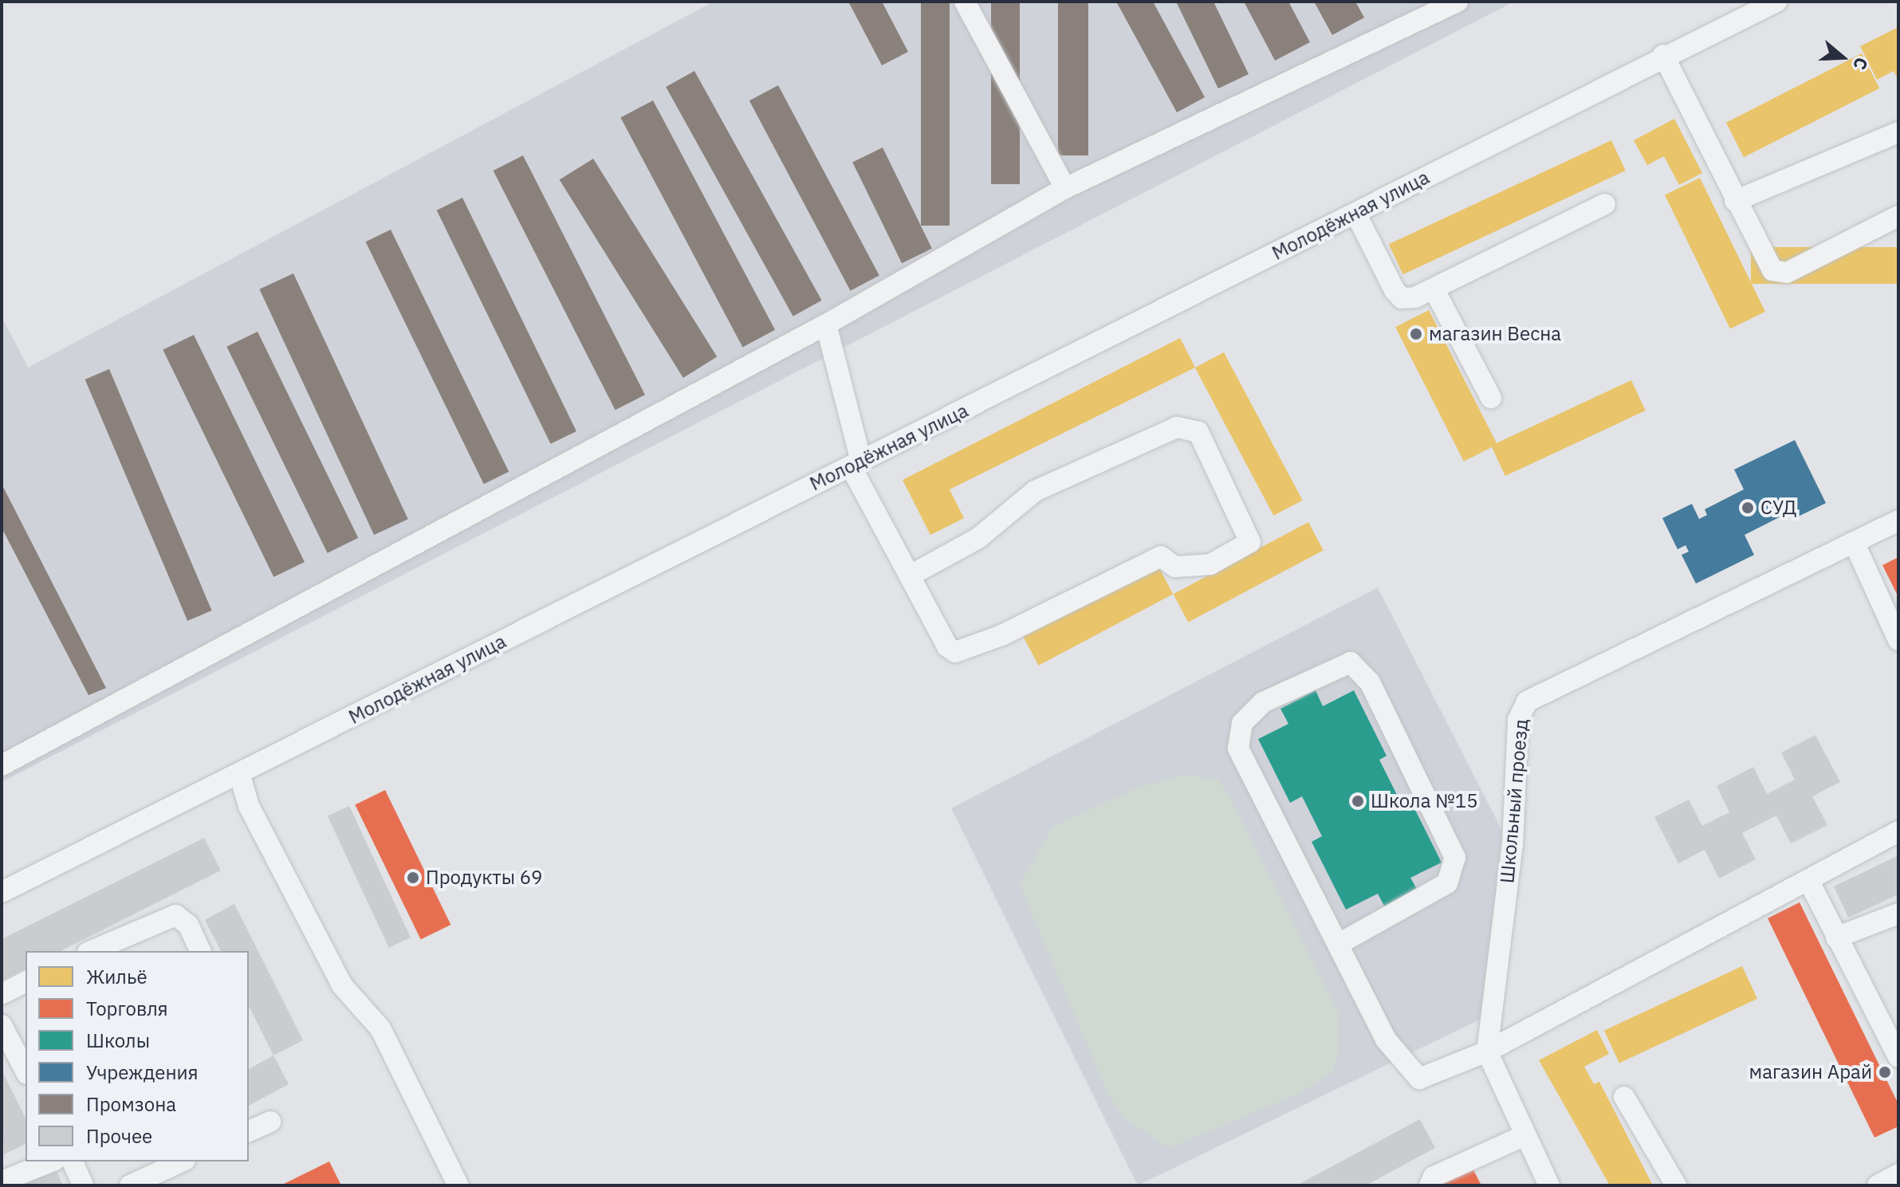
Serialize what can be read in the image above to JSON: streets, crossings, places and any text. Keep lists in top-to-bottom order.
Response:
{
  "streets": {
    "street": ["Молодёжная улица", "Школьный проезд"]
  },
  "places": [
    "магазин Весна",
    "СУД",
    "Школа №15",
    "Продукты 69",
    "магазин Арай"
  ],
  "legend": [
    "Жильё",
    "Торговля",
    "Школы",
    "Учреждения",
    "Промзона",
    "Прочее"
  ],
  "north": "right"
}
